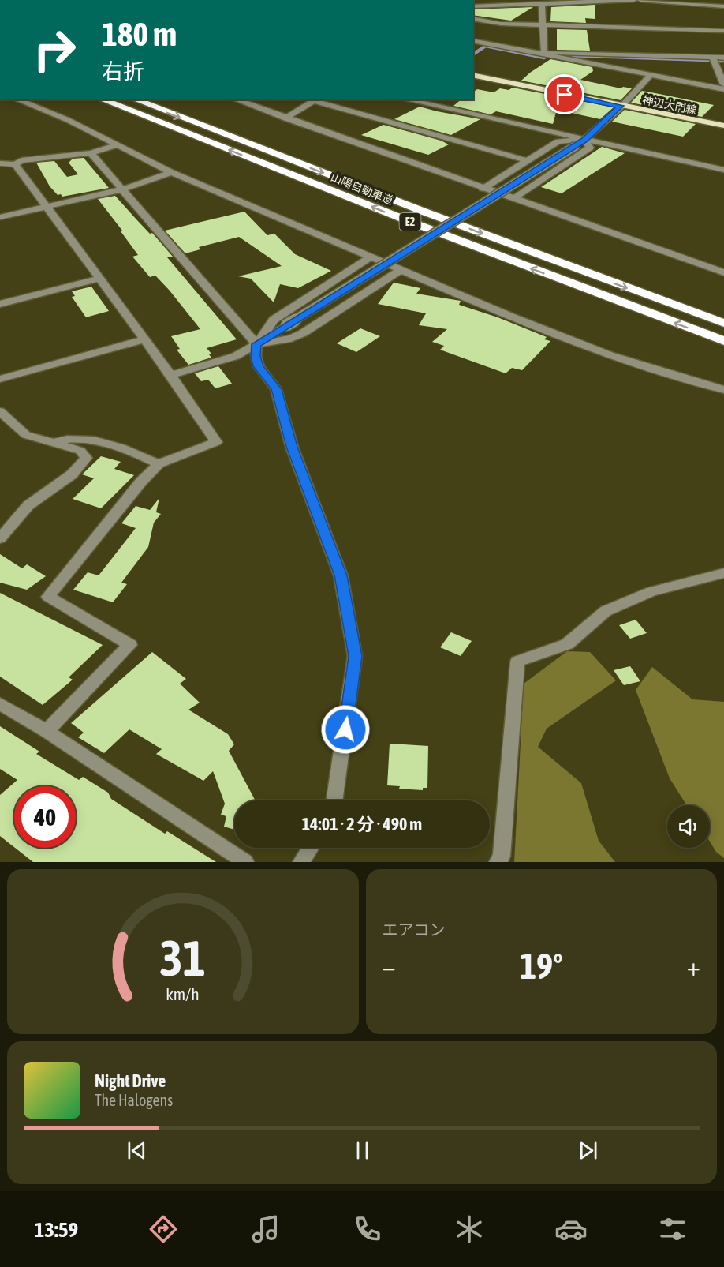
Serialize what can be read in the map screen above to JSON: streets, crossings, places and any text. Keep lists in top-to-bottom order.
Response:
{
  "streets": {
    "highway": ["山陽自動車道", "E2"],
    "main road": ["神辺大門線"]
  },
  "page": {
    "turn": ["180 m", "右折"],
    "limit": "40",
    "trip": "14:01 · 2 分 · 490 m",
    "tile": "エアコン",
    "heat": ["−", "19°", "+"],
    "song": ["Night Drive", "The Halogens"],
    "tabs": "13:59",
    "gauge": ["31", "km/h"]
  }
}
